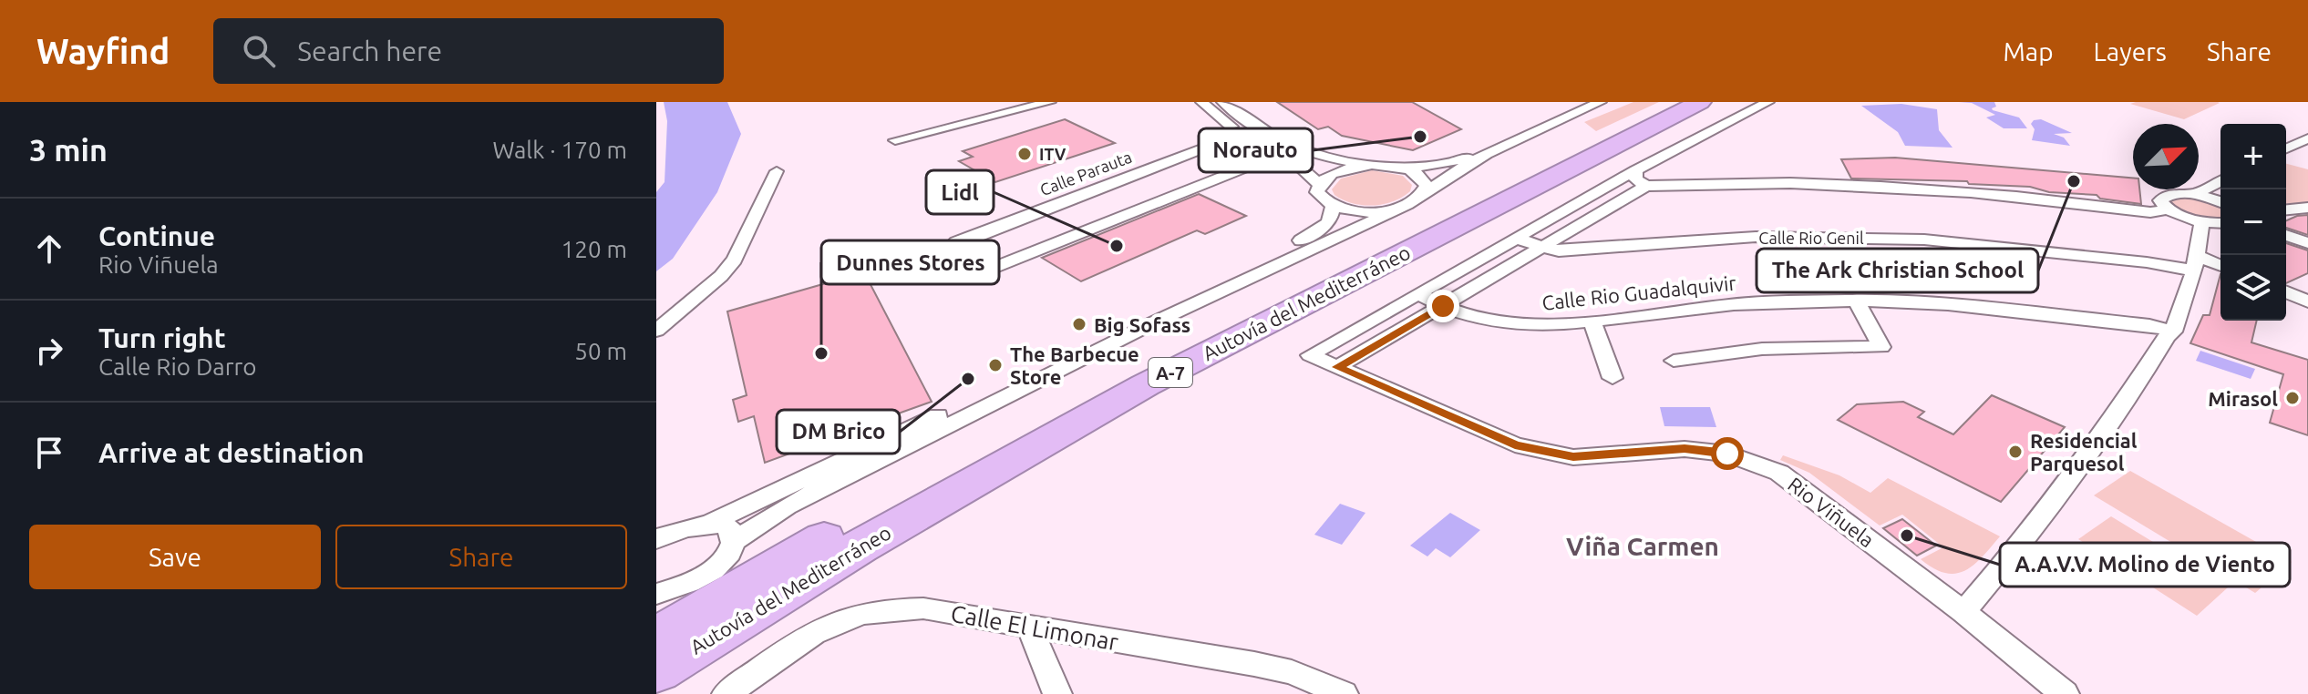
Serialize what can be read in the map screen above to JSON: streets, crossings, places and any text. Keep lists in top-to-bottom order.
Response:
{
  "streets": {
    "highway": ["Autovía del Mediterráneo", "A-7"],
    "street": [
      "Calle Parauta",
      "Calle Rio Genil",
      "Calle Rio Guadalquivir",
      "Rio Viñuela",
      "Calle El Limonar"
    ]
  },
  "crossings": [
    ["Calle Rio Guadalquivir", "Rio Viñuela"]
  ],
  "districts": ["Viña Carmen"],
  "places": [
    "Norauto",
    "ITV",
    "The Ark Christian School",
    "Lidl",
    "Big Sofass",
    "Dunnes Stores",
    "The Barbecue Store",
    "DM Brico",
    "Mirasol",
    "Residencial Parquesol",
    "A.A.V.V. Molino de Viento"
  ],
  "north": "top right",
  "page": {
    "header": "Wayfind",
    "search": "Search here",
    "nav": ["Map", "Layers", "Share"],
    "heading": ["3 min", "Walk · 170 m"],
    "map_buttons": ["+", "−"],
    "list": [
      ["Continue", "Rio Viñuela", "120 m"],
      ["Turn right", "Calle Rio Darro", "50 m"],
      "Arrive at destination"
    ],
    "buttons": ["Save", "Share"]
  }
}
